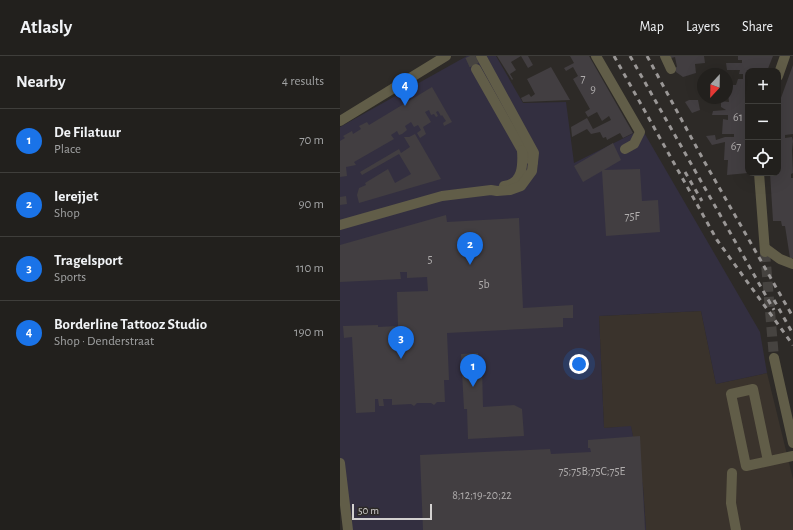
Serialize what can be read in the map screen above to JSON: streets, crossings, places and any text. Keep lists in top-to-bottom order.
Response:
{
  "house_numbers": [
    "7",
    "9",
    "61",
    "67",
    "75F",
    "5",
    "5b",
    "75;75B;75C;75E",
    "8;12;19-20;22"
  ],
  "scale_bar": "50 m",
  "north": "bottom",
  "page": {
    "header": "Atlasly",
    "nav": ["Map", "Layers", "Share"],
    "heading": ["Nearby", "4 results"],
    "map_buttons": ["+", "−"],
    "pins": [
      "4",
      "2",
      "3",
      "1"
    ],
    "list": [
      {
        "mark": "1",
        "name": "De Filatuur",
        "note": "Place",
        "value": "70 m"
      },
      {
        "mark": "2",
        "name": "Ierejjet",
        "note": "Shop",
        "value": "90 m"
      },
      {
        "mark": "3",
        "name": "Tragelsport",
        "note": "Sports",
        "value": "110 m"
      },
      {
        "mark": "4",
        "name": "Borderline Tattooz Studio",
        "note": "Shop · Denderstraat",
        "value": "190 m"
      }
    ],
    "scale": "50 m"
  }
}
